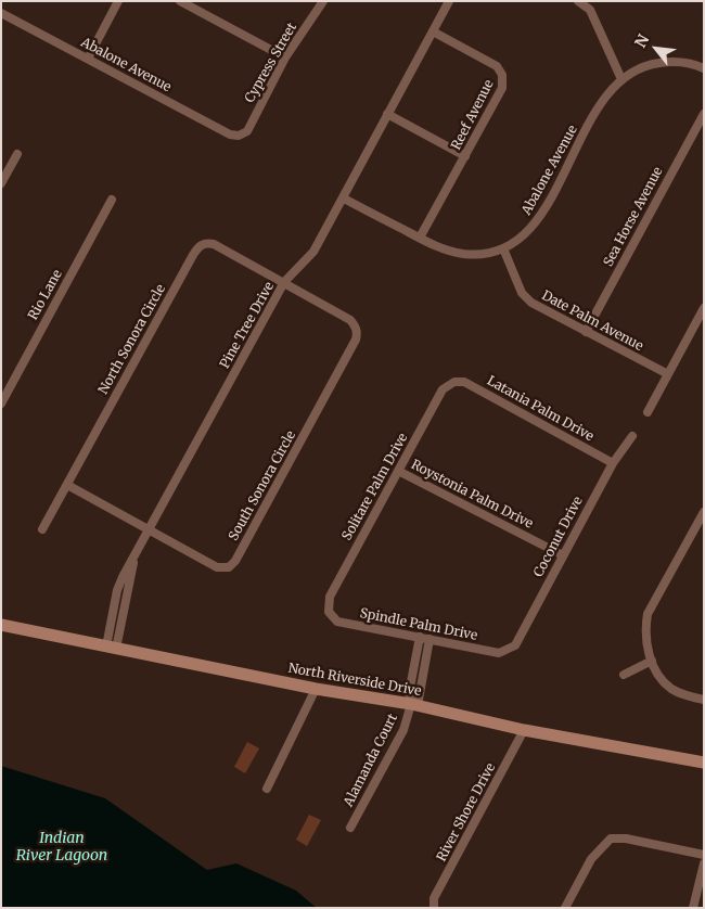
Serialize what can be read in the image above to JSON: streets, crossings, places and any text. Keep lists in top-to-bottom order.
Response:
{
  "streets": {
    "street": [
      "Cypress Street",
      "Abalone Avenue",
      "Reef Avenue",
      "Sea Horse Avenue",
      "Rio Lane",
      "Date Palm Avenue",
      "Pine Tree Drive",
      "North Sonora Circle",
      "Latania Palm Drive",
      "South Sonora Circle",
      "Solitare Palm Drive",
      "Roystonia Palm Drive",
      "Coconut Drive",
      "Spindle Palm Drive",
      "North Riverside Drive",
      "Alamanda Court",
      "River Shore Drive"
    ]
  },
  "crossings": [
    ["Cypress Street", "Abalone Avenue"],
    ["Abalone Avenue", "Reef Avenue"],
    ["Abalone Avenue", "Date Palm Avenue"],
    ["Abalone Avenue", "Pine Tree Drive"],
    ["Reef Avenue", "Pine Tree Drive"],
    ["Sea Horse Avenue", "Date Palm Avenue"],
    ["Pine Tree Drive", "North Sonora Circle"],
    ["Pine Tree Drive", "South Sonora Circle"],
    ["Pine Tree Drive", "North Riverside Drive"],
    ["North Sonora Circle", "South Sonora Circle"],
    ["Latania Palm Drive", "Solitare Palm Drive"],
    ["Latania Palm Drive", "Coconut Drive"],
    ["Solitare Palm Drive", "Roystonia Palm Drive"],
    ["Solitare Palm Drive", "Spindle Palm Drive"],
    ["Roystonia Palm Drive", "Coconut Drive"],
    ["Coconut Drive", "Spindle Palm Drive"],
    ["North Riverside Drive", "Alamanda Court"],
    ["North Riverside Drive", "River Shore Drive"]
  ],
  "water": ["Indian River Lagoon"],
  "north": "top left"
}
